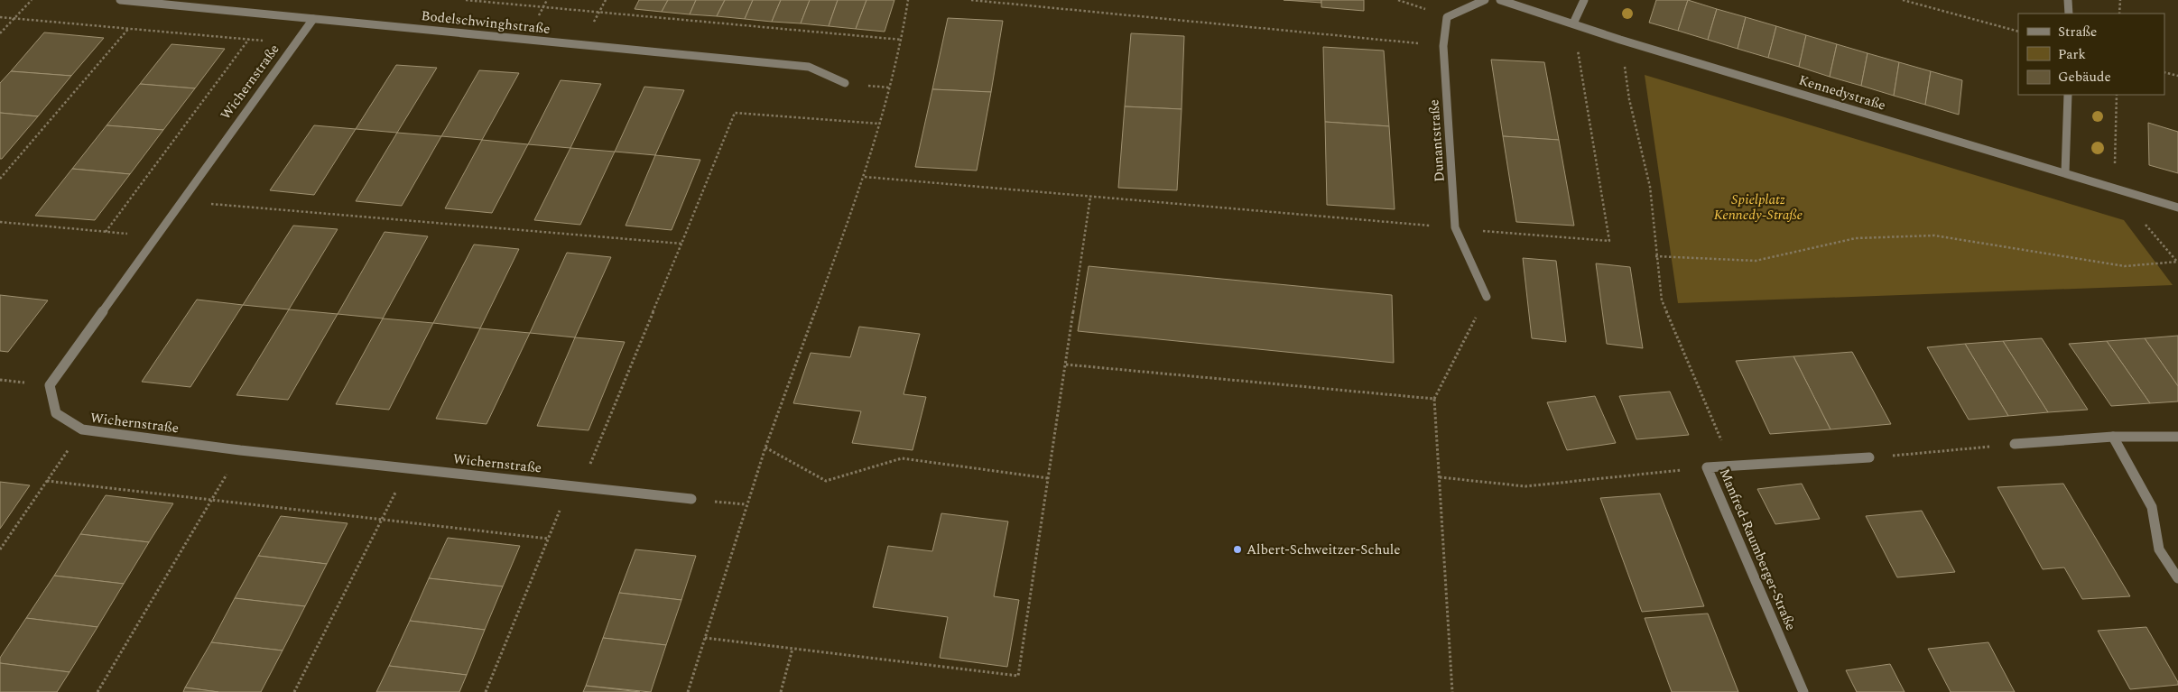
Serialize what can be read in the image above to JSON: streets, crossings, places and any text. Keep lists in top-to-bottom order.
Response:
{
  "streets": {
    "street": [
      "Bodelschwinghstraße",
      "Wichernstraße",
      "Kennedystraße",
      "Dunantstraße",
      "Manfred-Raumberger-Straße"
    ]
  },
  "crossings": [
    ["Bodelschwinghstraße", "Wichernstraße"]
  ],
  "parks": ["Spielplatz Kennedy-Straße"],
  "places": ["Albert-Schweitzer-Schule"],
  "legend": ["Straße", "Park", "Gebäude"]
}
